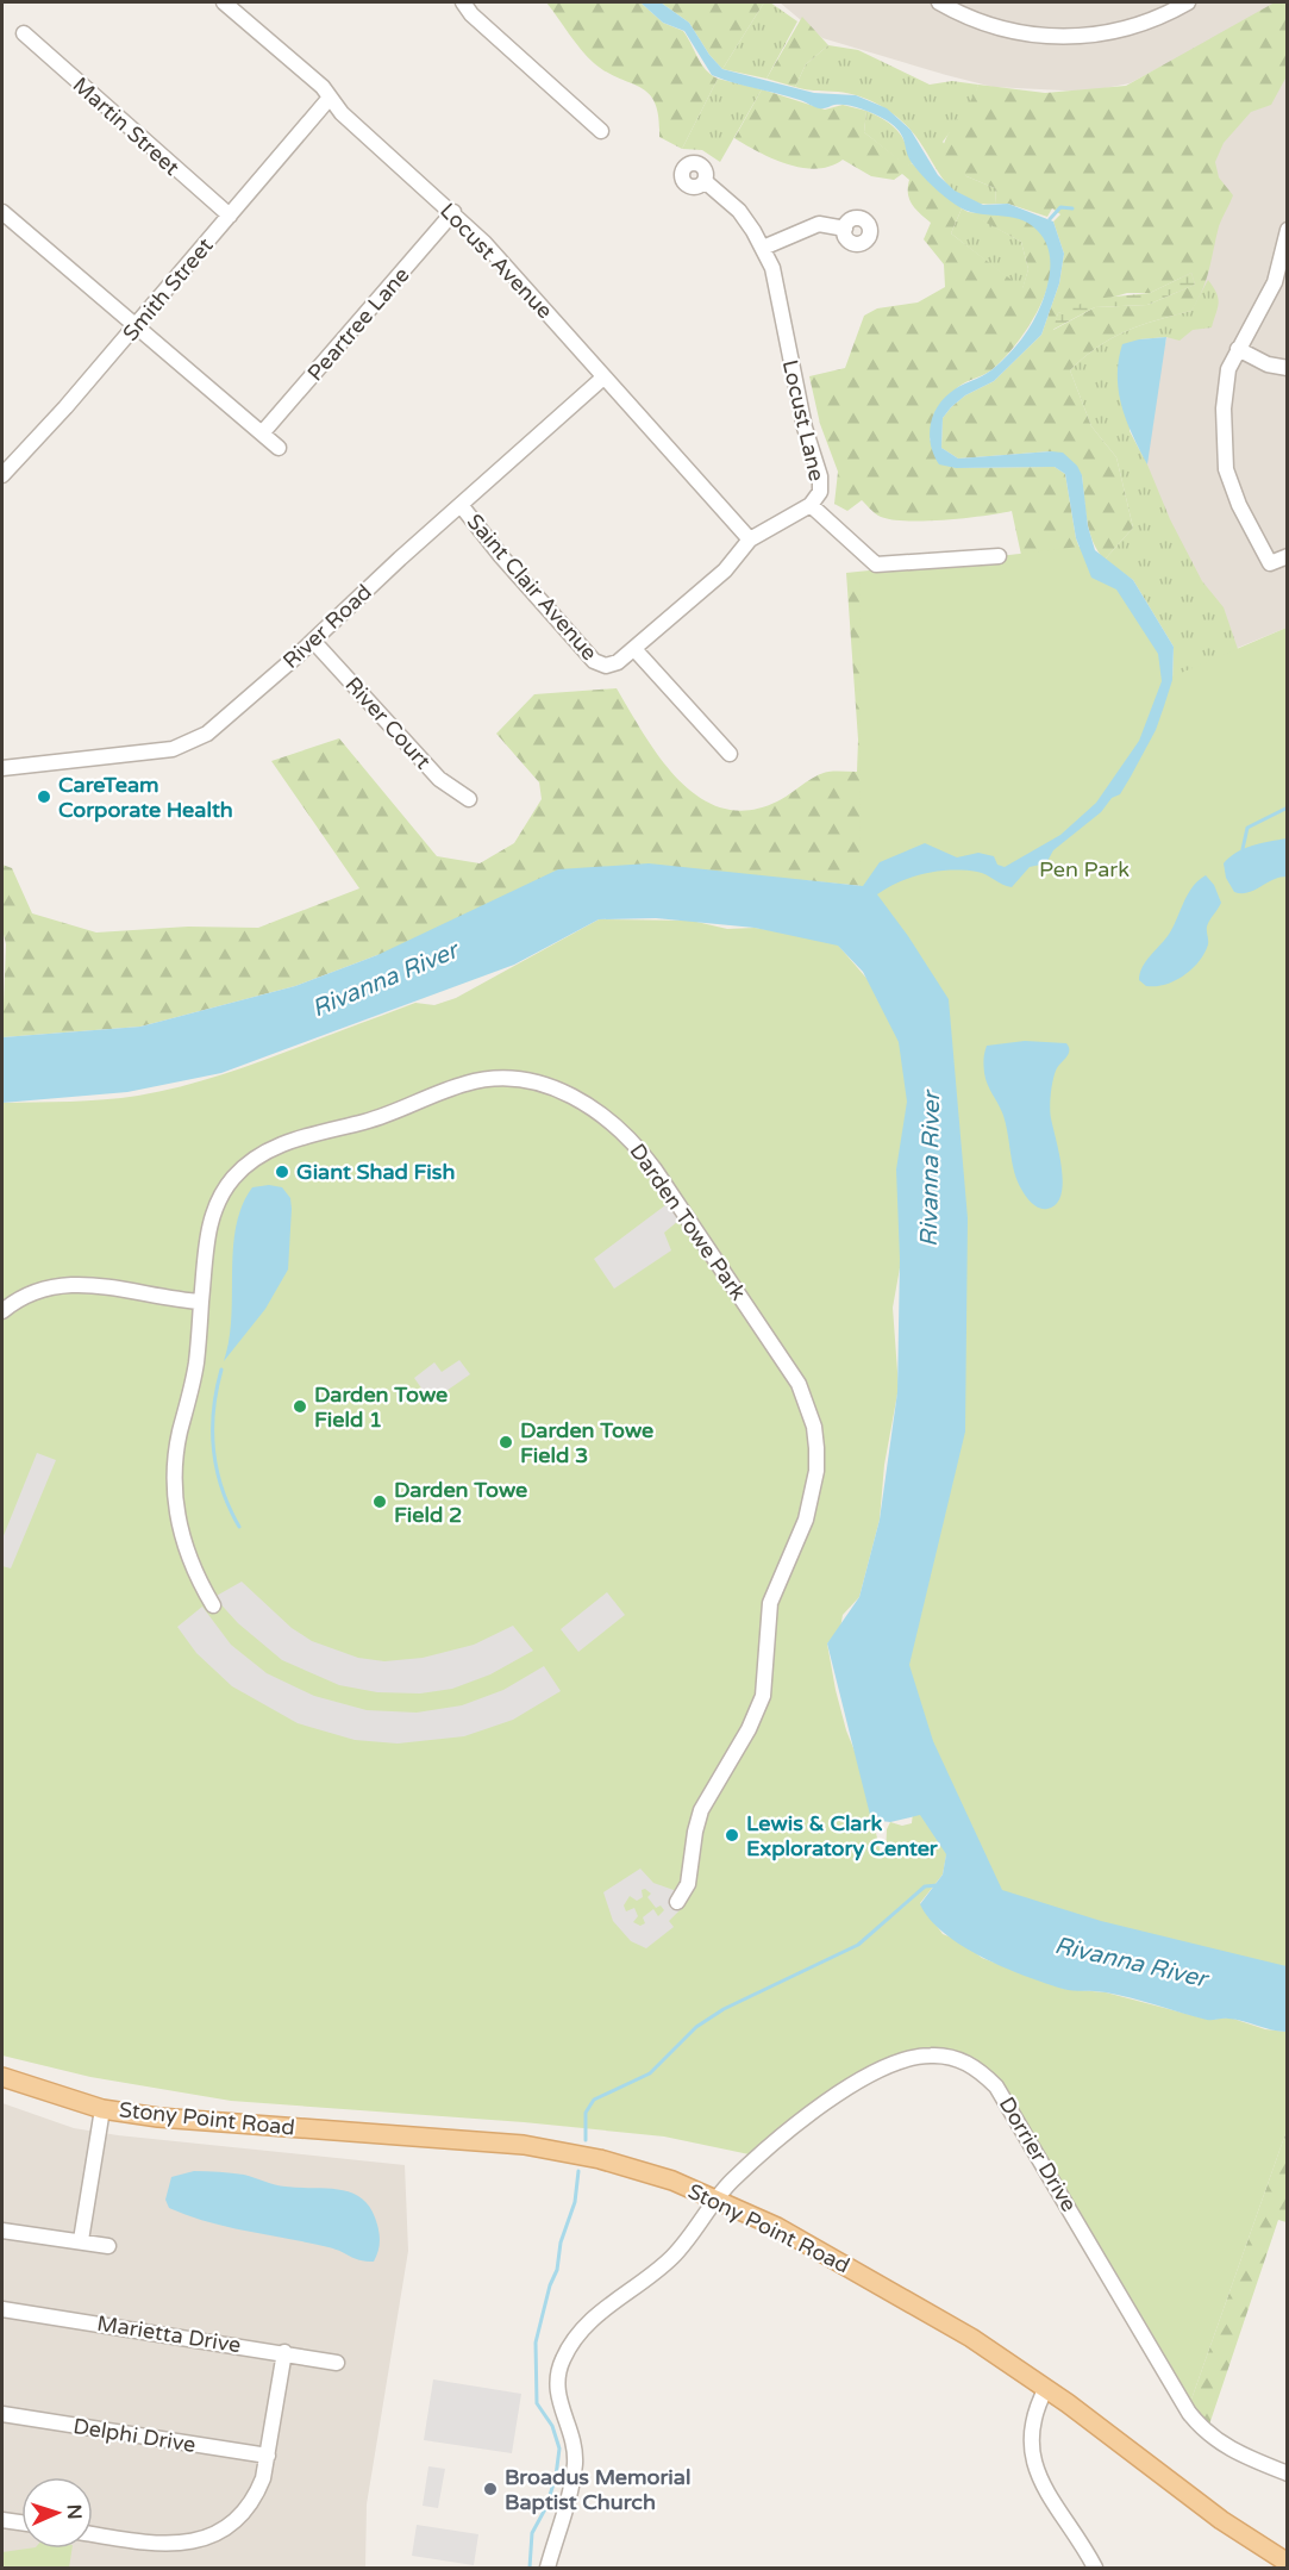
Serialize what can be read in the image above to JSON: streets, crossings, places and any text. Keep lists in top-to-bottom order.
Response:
{
  "streets": {
    "main road": ["Stony Point Road"],
    "street": [
      "Martin Street",
      "Locust Avenue",
      "Smith Street",
      "Peartree Lane",
      "Locust Lane",
      "Saint Clair Avenue",
      "River Road",
      "River Court",
      "Darden Towe Park",
      "Dorrier Drive",
      "Marietta Drive",
      "Delphi Drive"
    ]
  },
  "crossings": [
    ["Martin Street", "Smith Street"],
    ["Locust Avenue", "Smith Street"],
    ["Locust Avenue", "Peartree Lane"],
    ["Locust Avenue", "Locust Lane"],
    ["Locust Avenue", "River Road"],
    ["Locust Lane", "Saint Clair Avenue"],
    ["Saint Clair Avenue", "River Road"],
    ["River Road", "River Court"],
    ["Stony Point Road", "Dorrier Drive"]
  ],
  "water": ["Rivanna River"],
  "parks": ["Pen Park"],
  "places": [
    "CareTeam Corporate Health",
    "Giant Shad Fish",
    "Darden Towe Field 1",
    "Darden Towe Field 3",
    "Darden Towe Field 2",
    "Lewis & Clark Exploratory Center",
    "Broadus Memorial Baptist Church"
  ],
  "north": "right"
}
